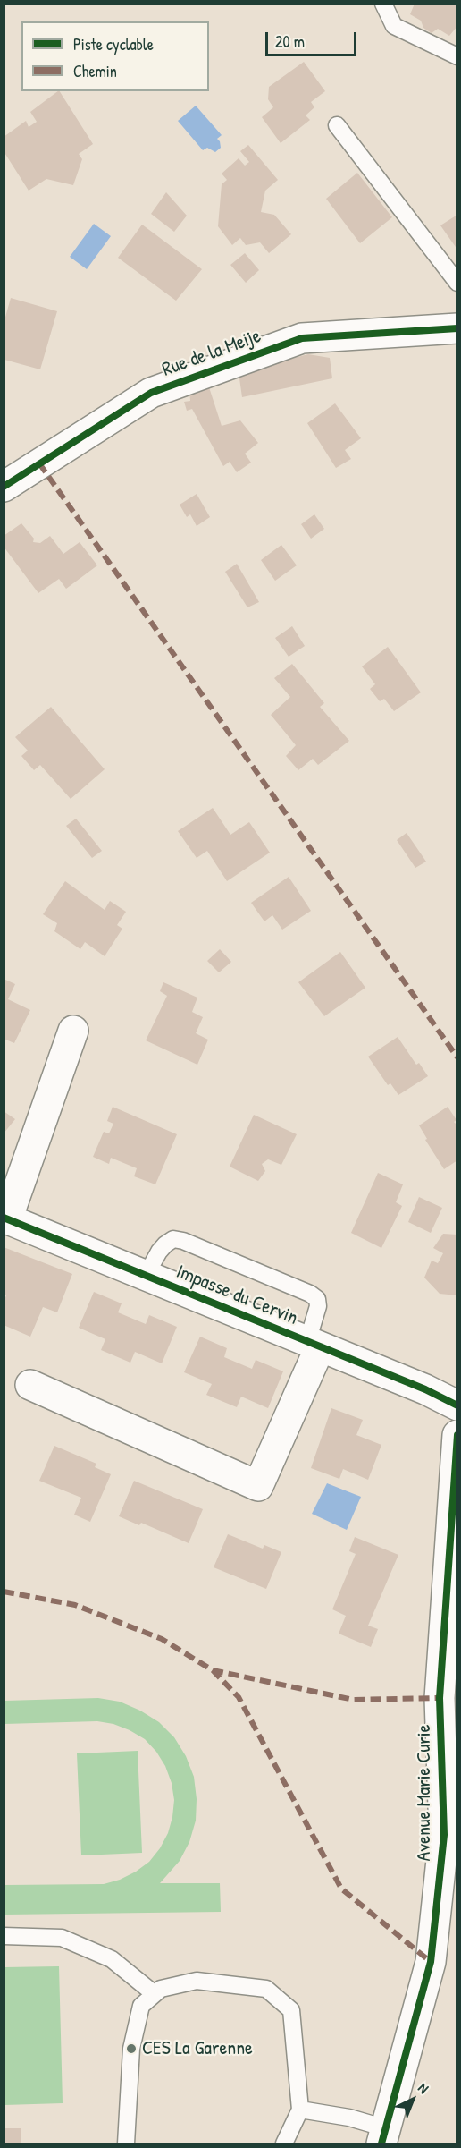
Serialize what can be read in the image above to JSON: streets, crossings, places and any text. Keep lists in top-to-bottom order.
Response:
{
  "streets": {
    "street": ["Rue de la Meije", "Impasse du Cervin", "Avenue Marie Curie"]
  },
  "places": ["CES La Garenne"],
  "legend": ["Piste cyclable", "Chemin"],
  "scale_bar": "20 m",
  "north": "top right"
}
